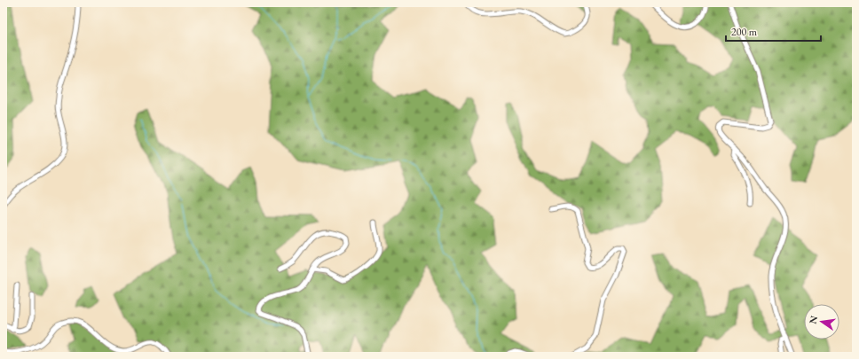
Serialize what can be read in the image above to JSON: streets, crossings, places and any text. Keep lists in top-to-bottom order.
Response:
{
  "scale_bar": "200 m",
  "north": "left"
}
